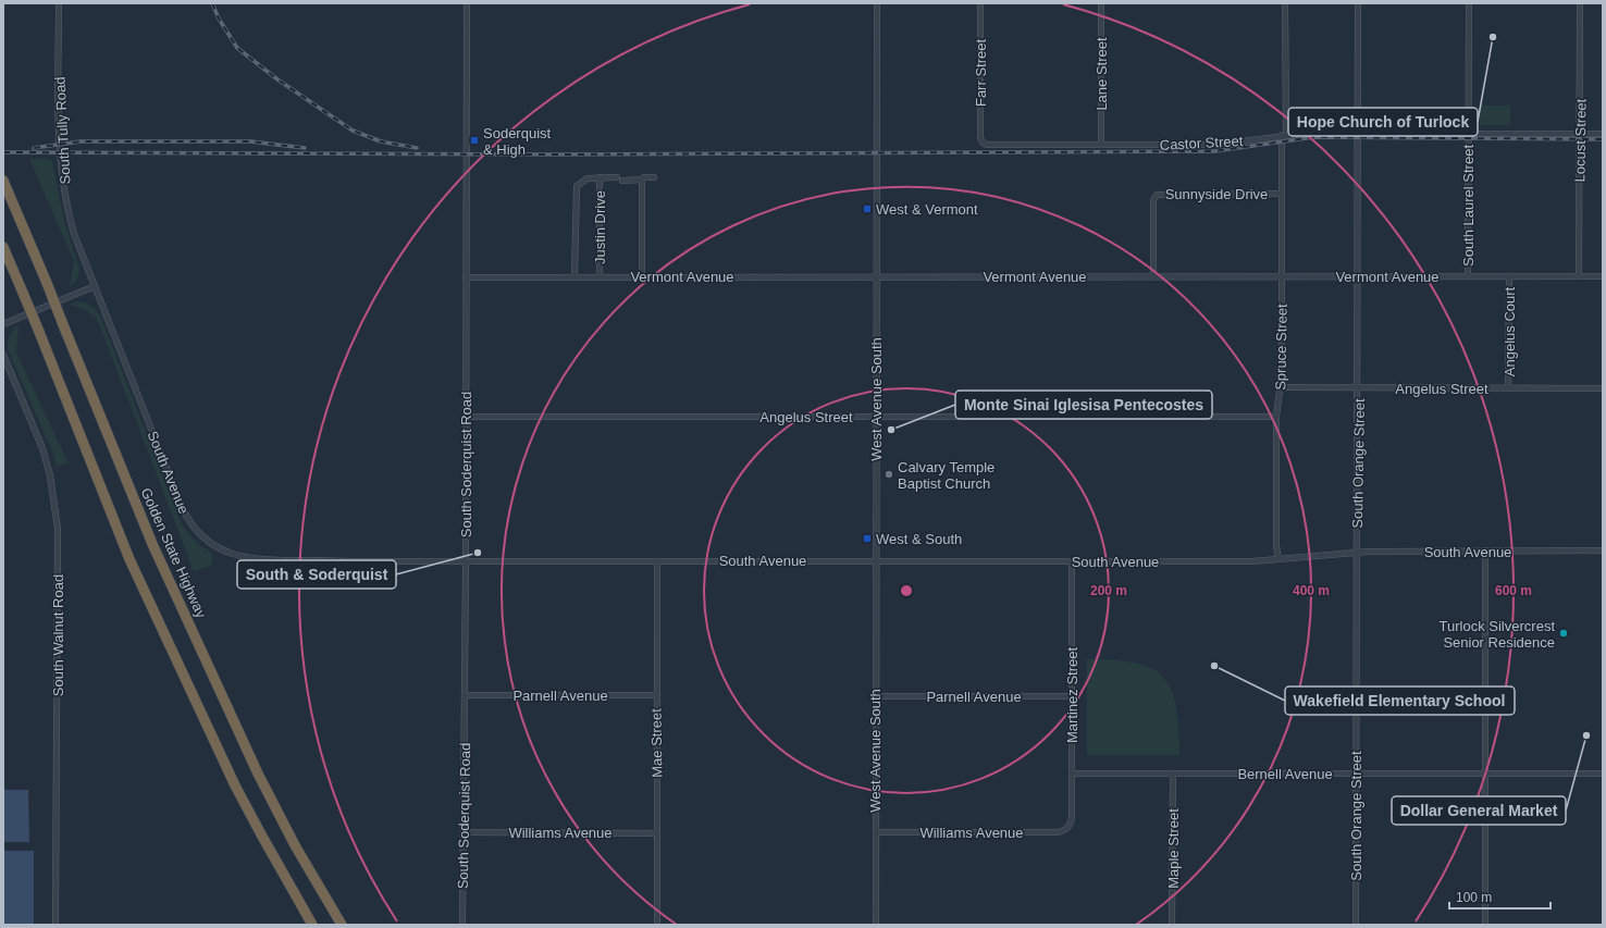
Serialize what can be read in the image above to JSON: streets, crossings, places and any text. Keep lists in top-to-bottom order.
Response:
{
  "streets": {
    "highway": ["Golden State Highway"],
    "street": [
      "Farr Street",
      "Lane Street",
      "South Tully Road",
      "Locust Street",
      "Castor Street",
      "Sunnyside Drive",
      "South Laurel Street",
      "Justin Drive",
      "Vermont Avenue",
      "Angelus Court",
      "Spruce Street",
      "Angelus Street",
      "West Avenue South",
      "South Orange Street",
      "South Soderquist Road",
      "South Avenue",
      "South Walnut Road",
      "Parnell Avenue",
      "Martinez Street",
      "Mae Street",
      "Bernell Avenue",
      "Williams Avenue",
      "Maple Street"
    ]
  },
  "crossings": [
    ["Farr Street", "Castor Street"],
    ["Lane Street", "Castor Street"],
    ["South Tully Road", "South Avenue"],
    ["Locust Street", "Castor Street"],
    ["Locust Street", "Vermont Avenue"],
    ["Castor Street", "South Laurel Street"],
    ["Castor Street", "Spruce Street"],
    ["Castor Street", "South Orange Street"],
    ["Sunnyside Drive", "Vermont Avenue"],
    ["Sunnyside Drive", "Spruce Street"],
    ["South Laurel Street", "Vermont Avenue"],
    ["Justin Drive", "Vermont Avenue"],
    ["Vermont Avenue", "Angelus Court"],
    ["Vermont Avenue", "Spruce Street"],
    ["Vermont Avenue", "West Avenue South"],
    ["Vermont Avenue", "South Orange Street"],
    ["Vermont Avenue", "South Soderquist Road"],
    ["Angelus Court", "Angelus Street"],
    ["Spruce Street", "Angelus Street"],
    ["Spruce Street", "South Avenue"],
    ["Angelus Street", "West Avenue South"],
    ["Angelus Street", "South Orange Street"],
    ["Angelus Street", "South Soderquist Road"],
    ["West Avenue South", "South Avenue"],
    ["West Avenue South", "Parnell Avenue"],
    ["West Avenue South", "Williams Avenue"],
    ["South Orange Street", "South Avenue"],
    ["South Orange Street", "Bernell Avenue"],
    ["South Soderquist Road", "South Avenue"],
    ["South Soderquist Road", "Parnell Avenue"],
    ["South Soderquist Road", "Williams Avenue"],
    ["South Avenue", "Martinez Street"],
    ["South Avenue", "Mae Street"],
    ["Parnell Avenue", "Martinez Street"],
    ["Parnell Avenue", "Mae Street"],
    ["Martinez Street", "Bernell Avenue"],
    ["Martinez Street", "Williams Avenue"],
    ["Mae Street", "Williams Avenue"],
    ["Bernell Avenue", "Maple Street"]
  ],
  "places": {
    "other": [
      "Hope Church of Turlock",
      "Monte Sinai Iglesisa Pentecostes",
      "Calvary Temple Baptist Church",
      "South & Soderquist",
      "Turlock Silvercrest Senior Residence",
      "Wakefield Elementary School",
      "Dollar General Market"
    ],
    "transit": ["Soderquist & High", "West & Vermont", "West & South"]
  },
  "scale_bar": "100 m",
  "rings": ["200 m", "400 m", "600 m"]
}
